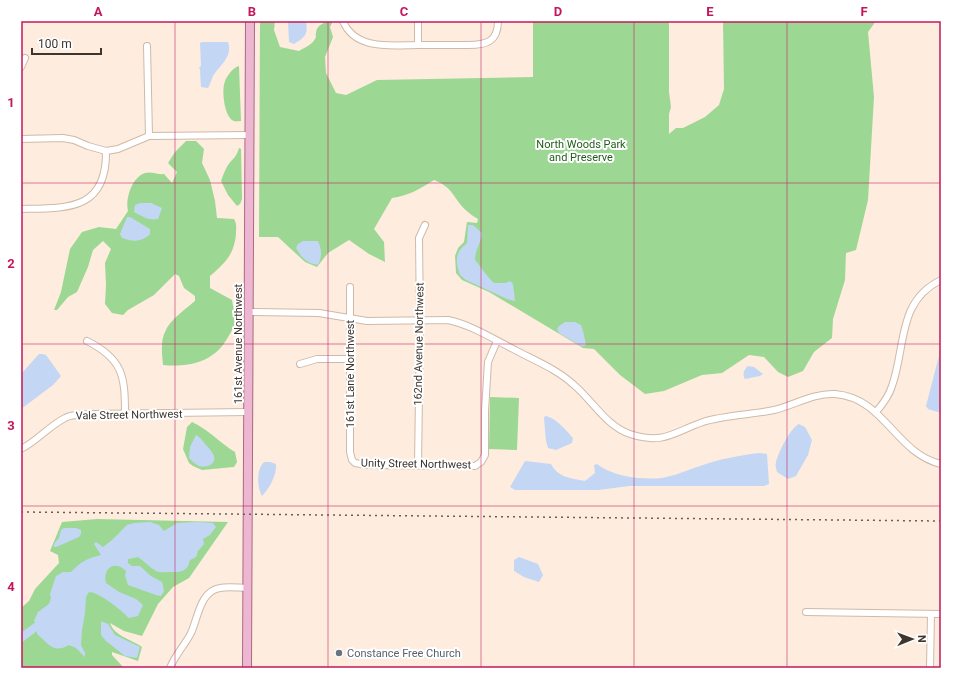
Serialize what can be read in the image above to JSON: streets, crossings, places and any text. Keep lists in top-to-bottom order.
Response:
{
  "streets": {
    "main road": ["161st Avenue Northwest"],
    "street": [
      "162nd Avenue Northwest",
      "161st Lane Northwest",
      "Vale Street Northwest",
      "Unity Street Northwest"
    ]
  },
  "crossings": [
    ["161st Avenue Northwest", "Vale Street Northwest"],
    ["162nd Avenue Northwest", "Unity Street Northwest"],
    ["161st Lane Northwest", "Unity Street Northwest"]
  ],
  "parks": ["North Woods Park and Preserve"],
  "places": ["Constance Free Church"],
  "scale_bar": "100 m",
  "north": "right",
  "grid": {
    "columns": [
      "A",
      "B",
      "C",
      "D",
      "E",
      "F"
    ],
    "rows": [
      "1",
      "2",
      "3",
      "4"
    ]
  }
}
